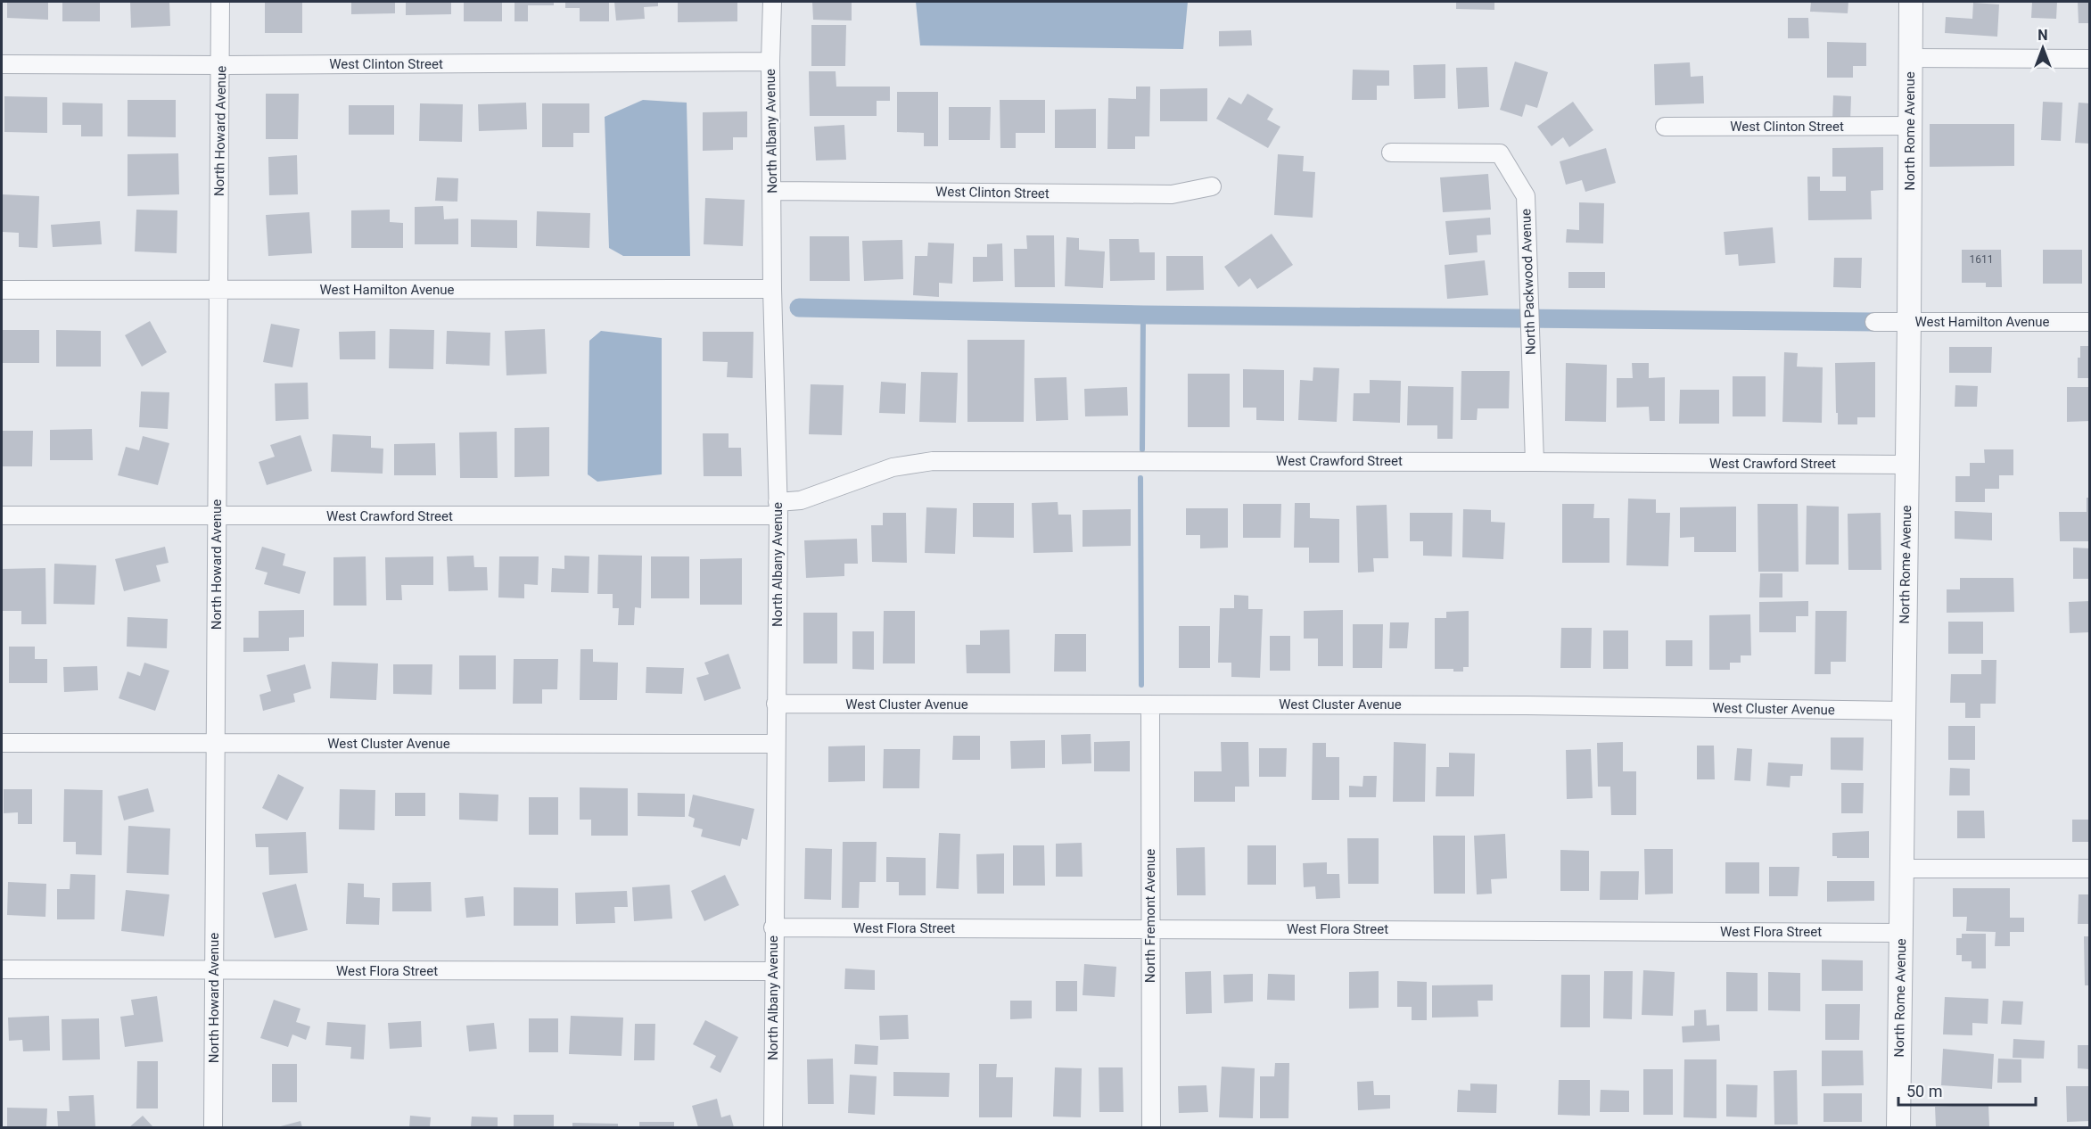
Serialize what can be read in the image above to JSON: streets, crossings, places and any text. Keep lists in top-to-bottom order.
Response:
{
  "streets": {
    "street": [
      "West Clinton Street",
      "North Howard Avenue",
      "North Albany Avenue",
      "North Rome Avenue",
      "North Packwood Avenue",
      "West Hamilton Avenue",
      "West Crawford Street",
      "West Cluster Avenue",
      "North Fremont Avenue",
      "West Flora Street"
    ]
  },
  "crossings": [
    ["West Clinton Street", "North Howard Avenue"],
    ["West Clinton Street", "North Albany Avenue"],
    ["West Clinton Street", "North Rome Avenue"],
    ["North Howard Avenue", "West Hamilton Avenue"],
    ["North Howard Avenue", "West Crawford Street"],
    ["North Howard Avenue", "West Cluster Avenue"],
    ["North Howard Avenue", "West Flora Street"],
    ["North Albany Avenue", "West Hamilton Avenue"],
    ["North Albany Avenue", "West Crawford Street"],
    ["North Albany Avenue", "West Cluster Avenue"],
    ["North Albany Avenue", "West Flora Street"],
    ["North Rome Avenue", "West Hamilton Avenue"],
    ["North Rome Avenue", "West Crawford Street"],
    ["North Rome Avenue", "West Cluster Avenue"],
    ["North Rome Avenue", "West Flora Street"],
    ["North Packwood Avenue", "West Crawford Street"],
    ["West Cluster Avenue", "North Fremont Avenue"],
    ["North Fremont Avenue", "West Flora Street"]
  ],
  "house_numbers": ["1611"],
  "scale_bar": "50 m",
  "north": "top"
}
